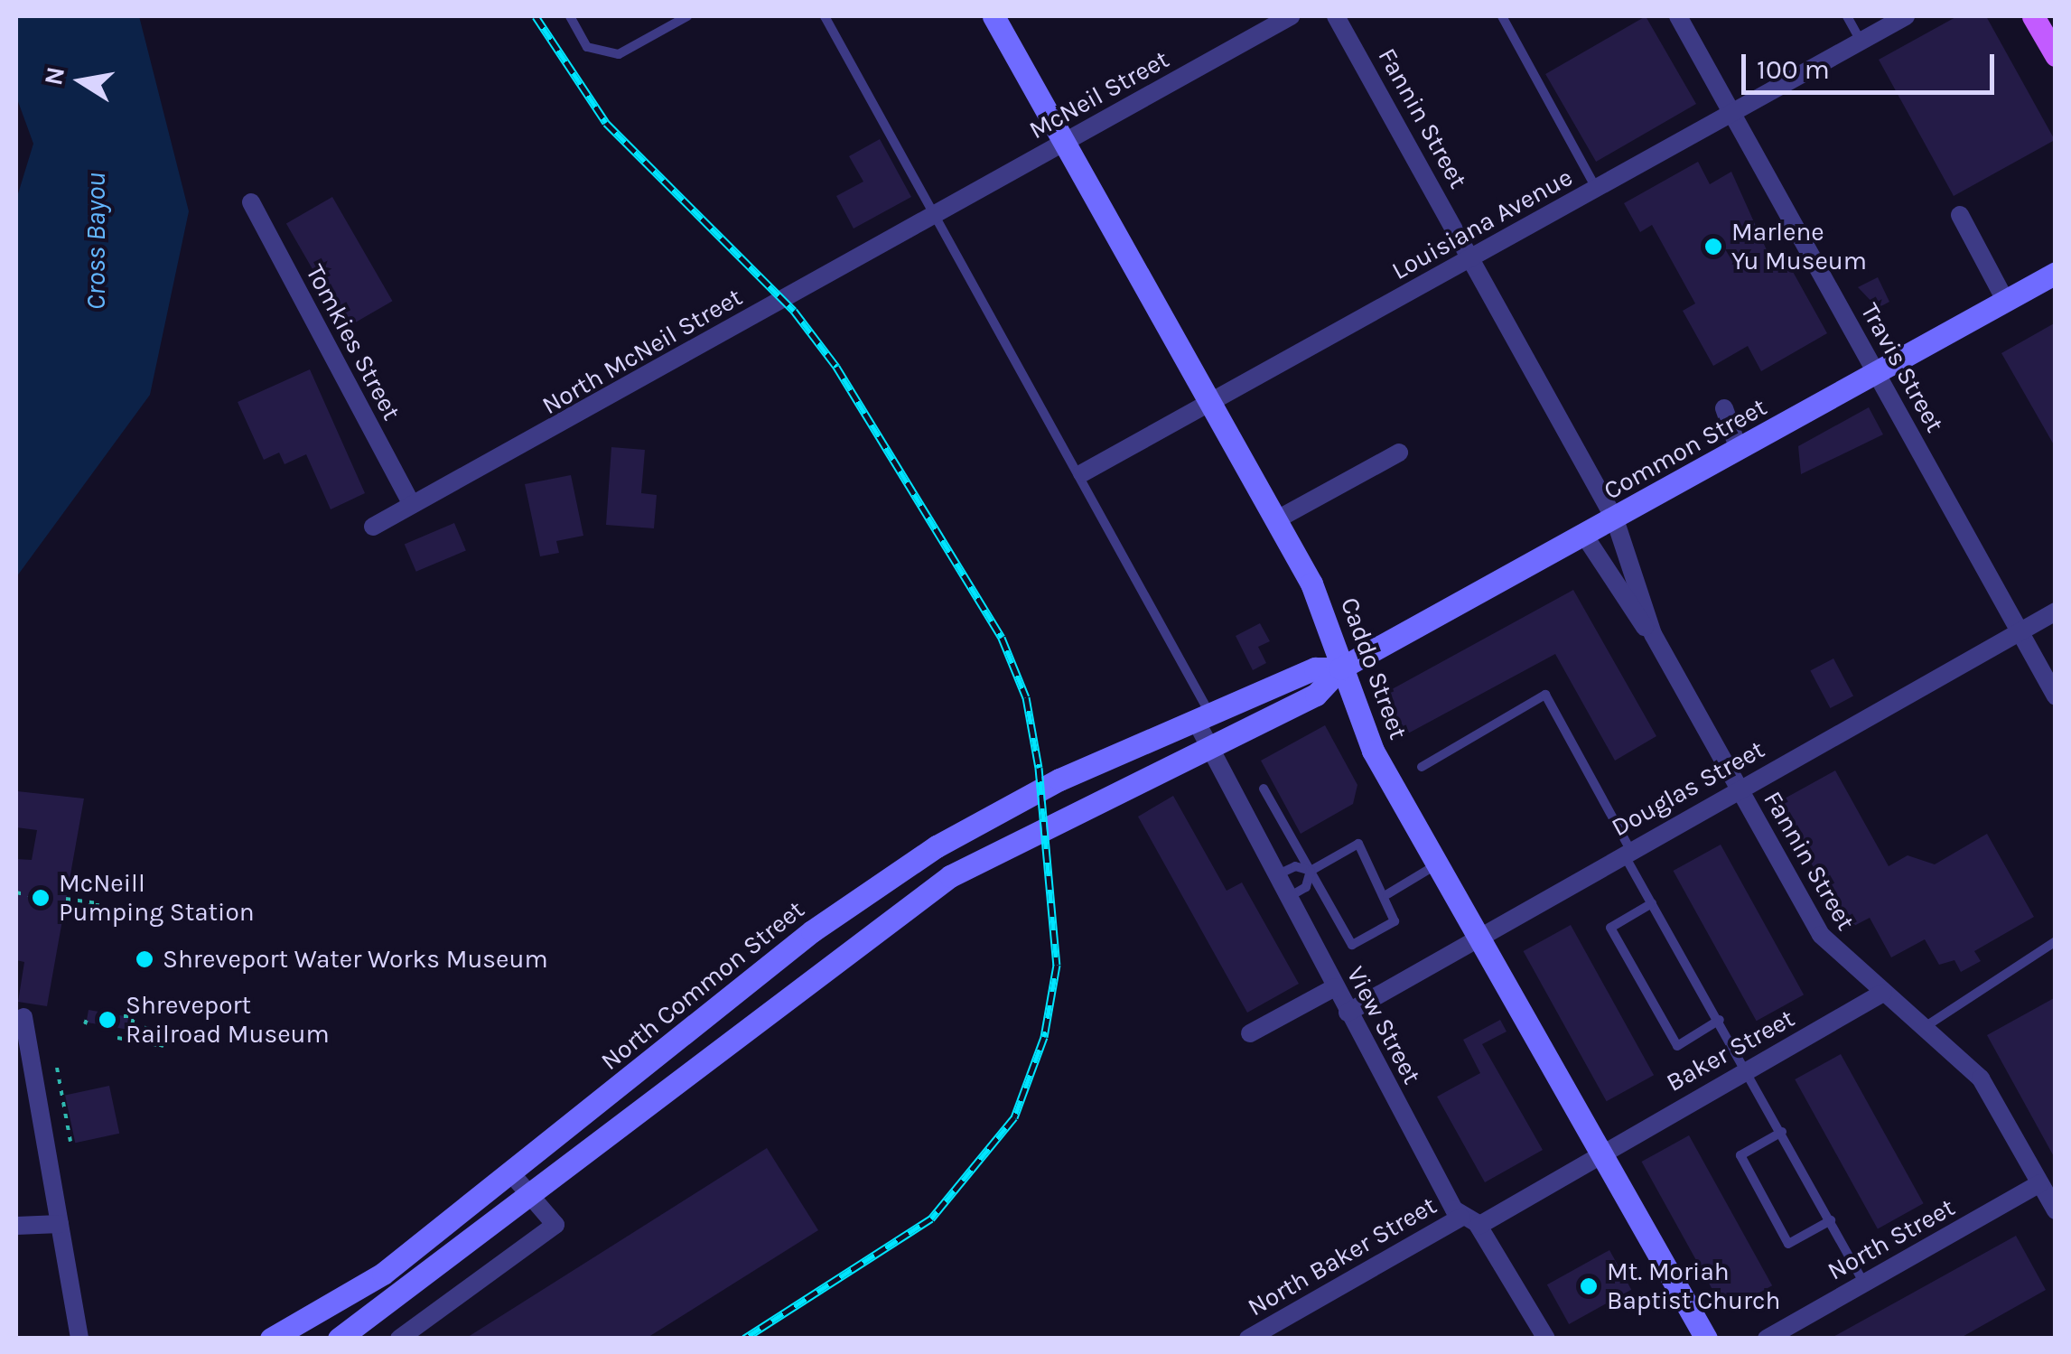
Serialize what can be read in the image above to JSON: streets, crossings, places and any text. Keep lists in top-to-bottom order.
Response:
{
  "streets": {
    "main road": ["Common Street", "Caddo Street", "North Common Street"],
    "street": [
      "McNeil Street",
      "Fannin Street",
      "Louisiana Avenue",
      "Tomkies Street",
      "North McNeil Street",
      "Travis Street",
      "Douglas Street",
      "View Street",
      "Baker Street",
      "North Street",
      "North Baker Street"
    ]
  },
  "crossings": [
    ["McNeil Street", "North McNeil Street"],
    ["McNeil Street", "Caddo Street"],
    ["Fannin Street", "Louisiana Avenue"],
    ["Fannin Street", "Common Street"],
    ["Fannin Street", "Douglas Street"],
    ["Fannin Street", "Baker Street"],
    ["Fannin Street", "North Street"],
    ["Louisiana Avenue", "Travis Street"],
    ["Louisiana Avenue", "Caddo Street"],
    ["Tomkies Street", "North McNeil Street"],
    ["Travis Street", "Common Street"],
    ["Travis Street", "Douglas Street"],
    ["Common Street", "Caddo Street"],
    ["Common Street", "North Common Street"],
    ["Common Street", "View Street"],
    ["Caddo Street", "Douglas Street"],
    ["Caddo Street", "Baker Street"],
    ["Douglas Street", "View Street"],
    ["North Common Street", "View Street"],
    ["View Street", "Baker Street"],
    ["View Street", "North Baker Street"],
    ["Baker Street", "North Baker Street"]
  ],
  "water": ["Cross Bayou"],
  "places": [
    "Marlene Yu Museum",
    "McNeill Pumping Station",
    "Shreveport Water Works Museum",
    "Shreveport Railroad Museum",
    "Mt. Moriah Baptist Church"
  ],
  "scale_bar": "100 m",
  "north": "left"
}
